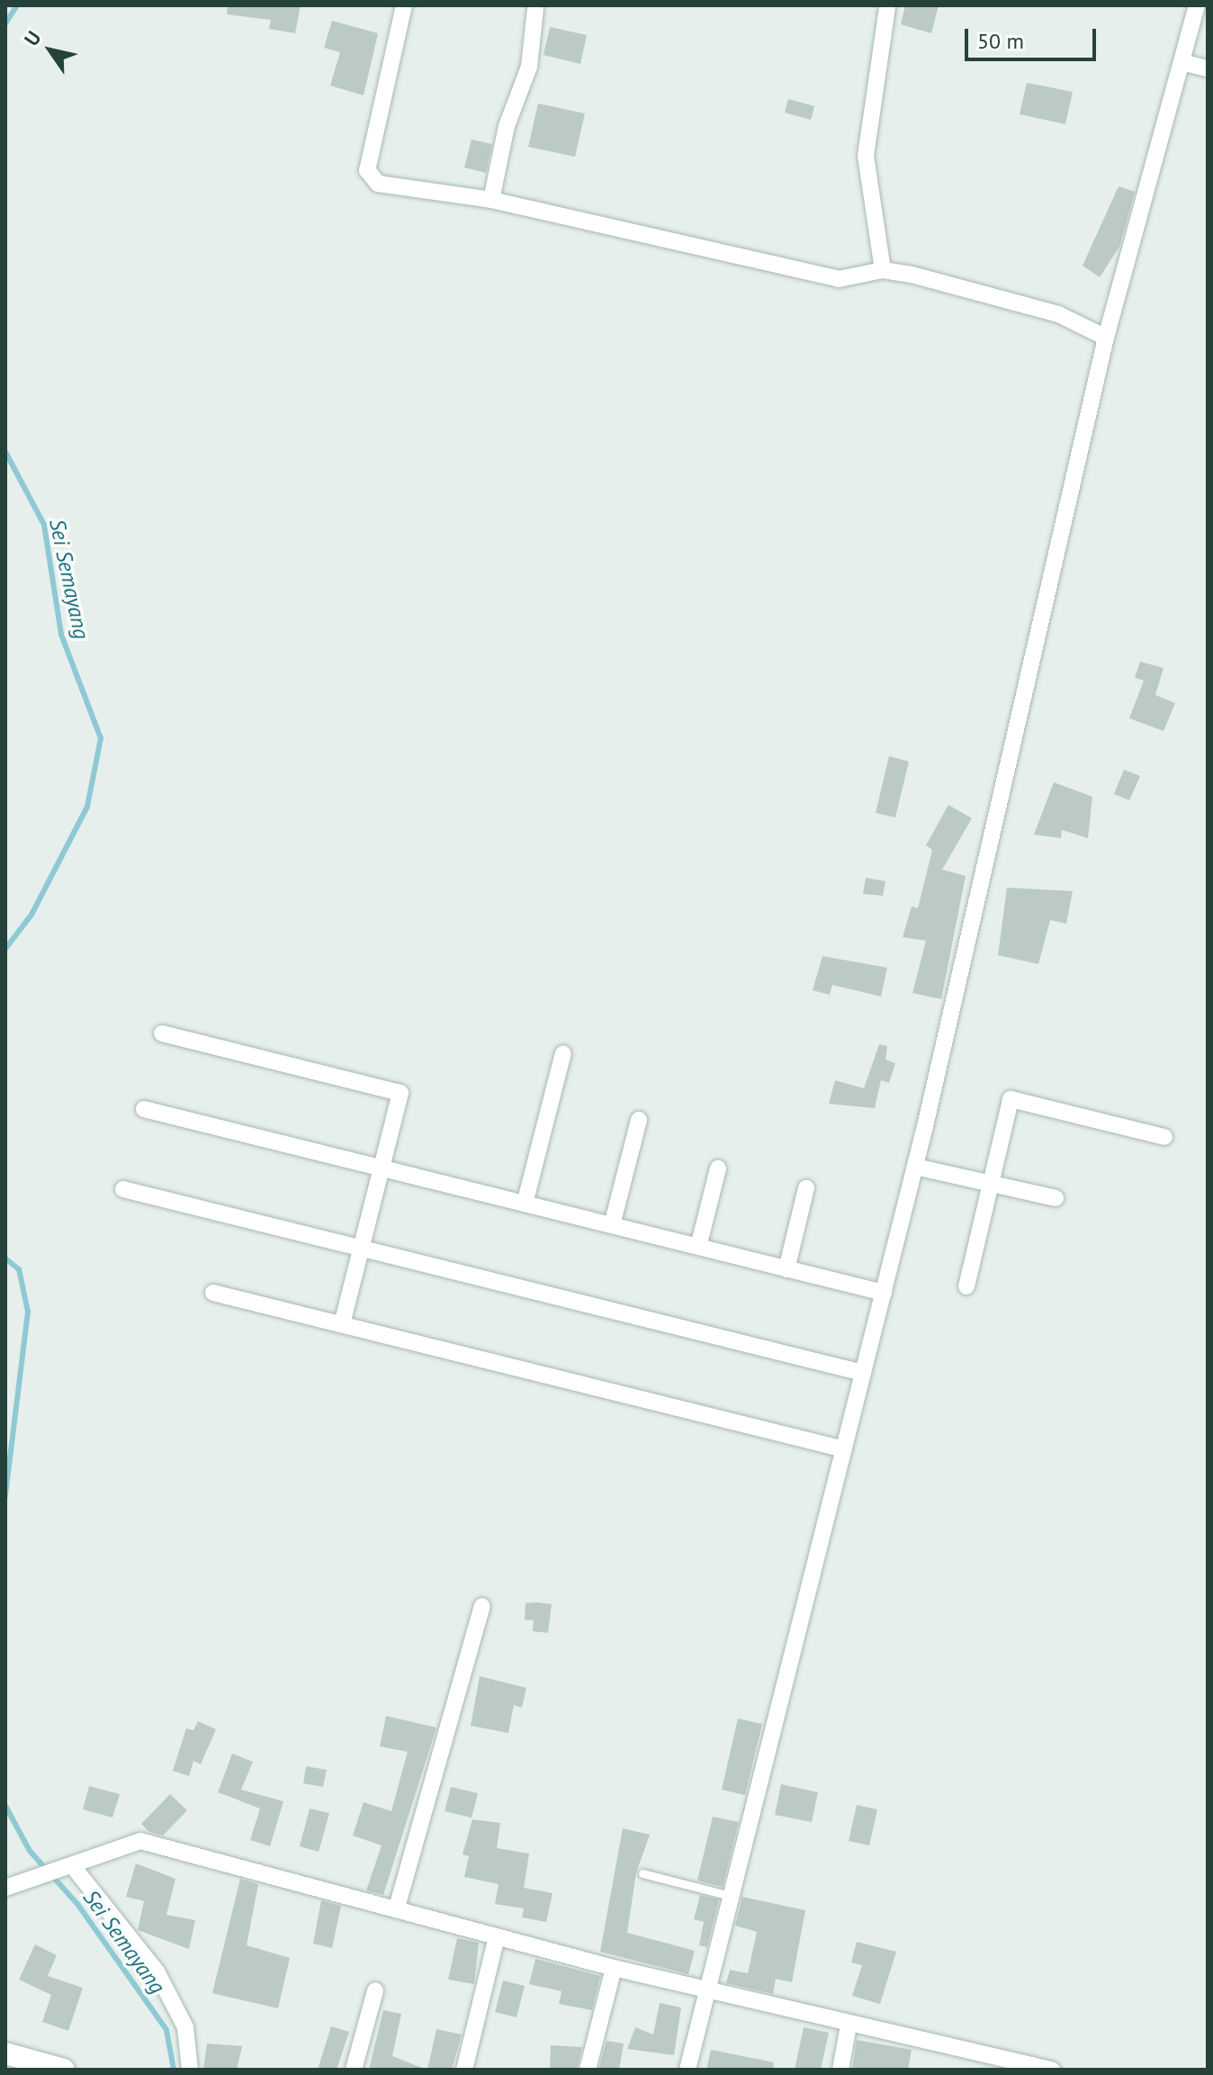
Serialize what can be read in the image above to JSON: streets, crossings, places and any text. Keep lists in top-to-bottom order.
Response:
{
  "water": ["Sei Semayang"],
  "scale_bar": "50 m",
  "north": "top left"
}
